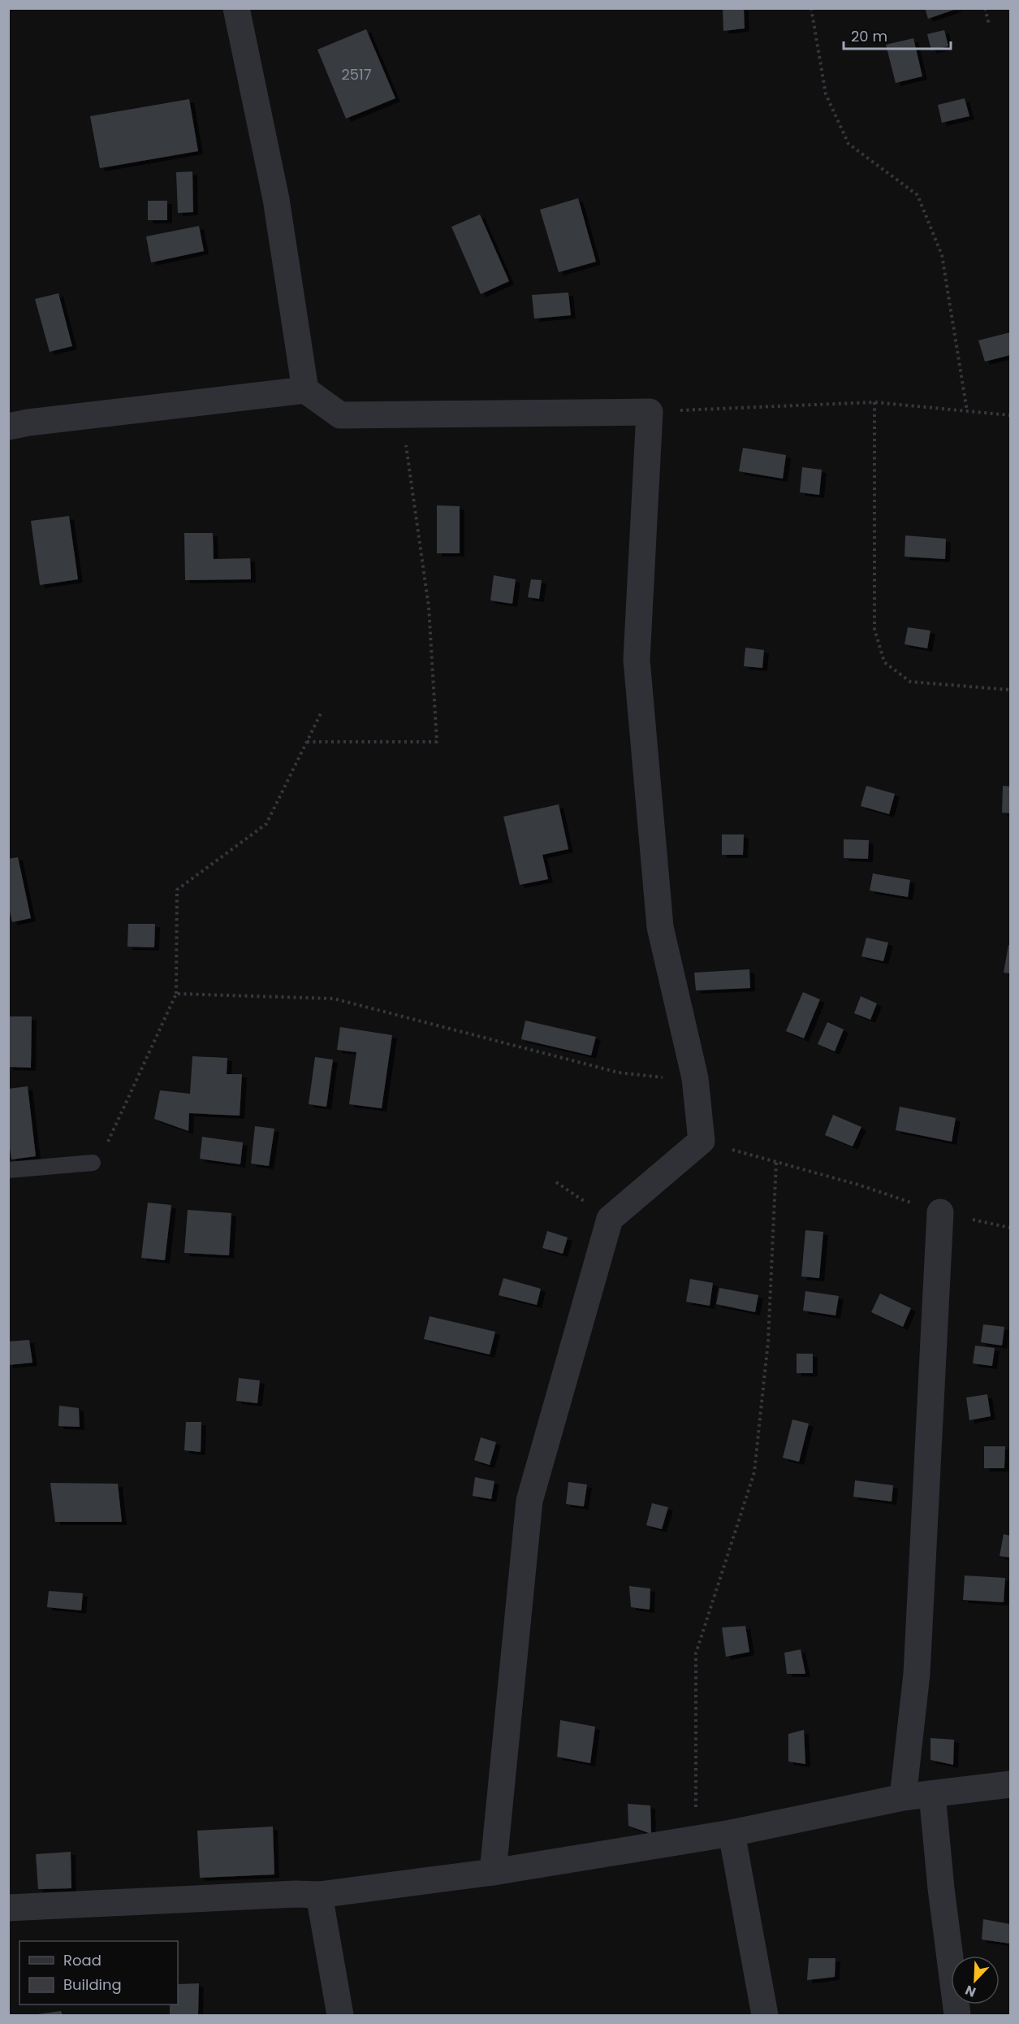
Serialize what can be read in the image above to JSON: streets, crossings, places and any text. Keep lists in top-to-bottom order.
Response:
{
  "house_numbers": ["2517"],
  "legend": ["Road", "Building"],
  "scale_bar": "20 m",
  "north": "bottom left"
}
